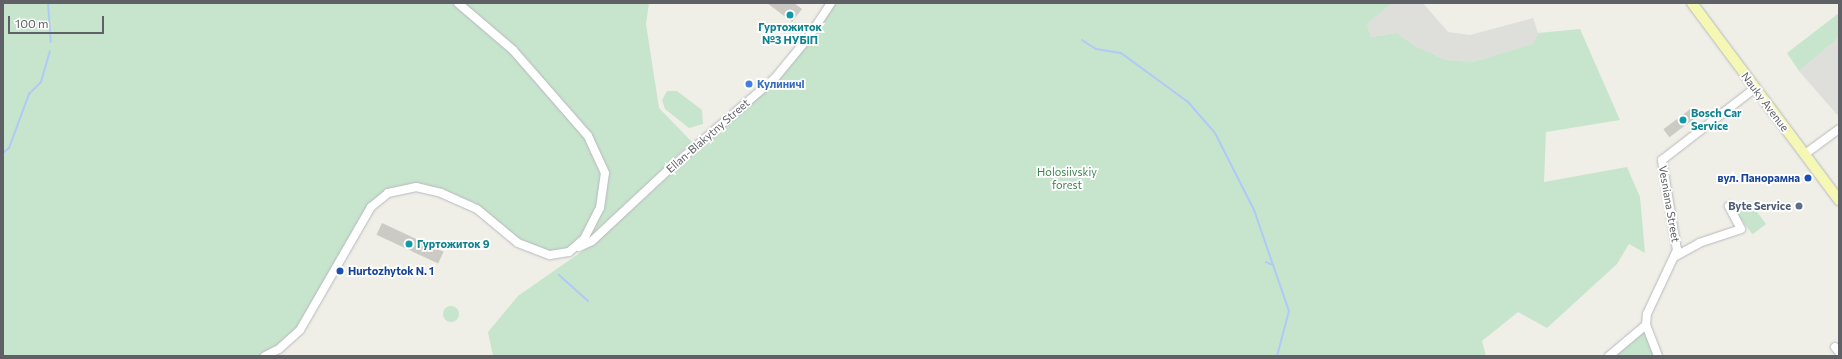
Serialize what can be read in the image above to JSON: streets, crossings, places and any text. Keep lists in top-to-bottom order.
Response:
{
  "streets": {
    "main road": ["Nauky Avenue"],
    "street": ["Ellan-Blakytny Street", "Vesniana Street"]
  },
  "crossings": [
    ["Nauky Avenue", "Vesniana Street"]
  ],
  "parks": ["Holosiivskiy forest"],
  "places": [
    "Гуртожиток №3 НУБіП",
    "Кулиничі",
    "Bosch Car Service",
    "вул. Панорамна",
    "Byte Service",
    "Гуртожиток 9",
    "Hurtozhytok N. 1"
  ],
  "scale_bar": "100 m"
}
